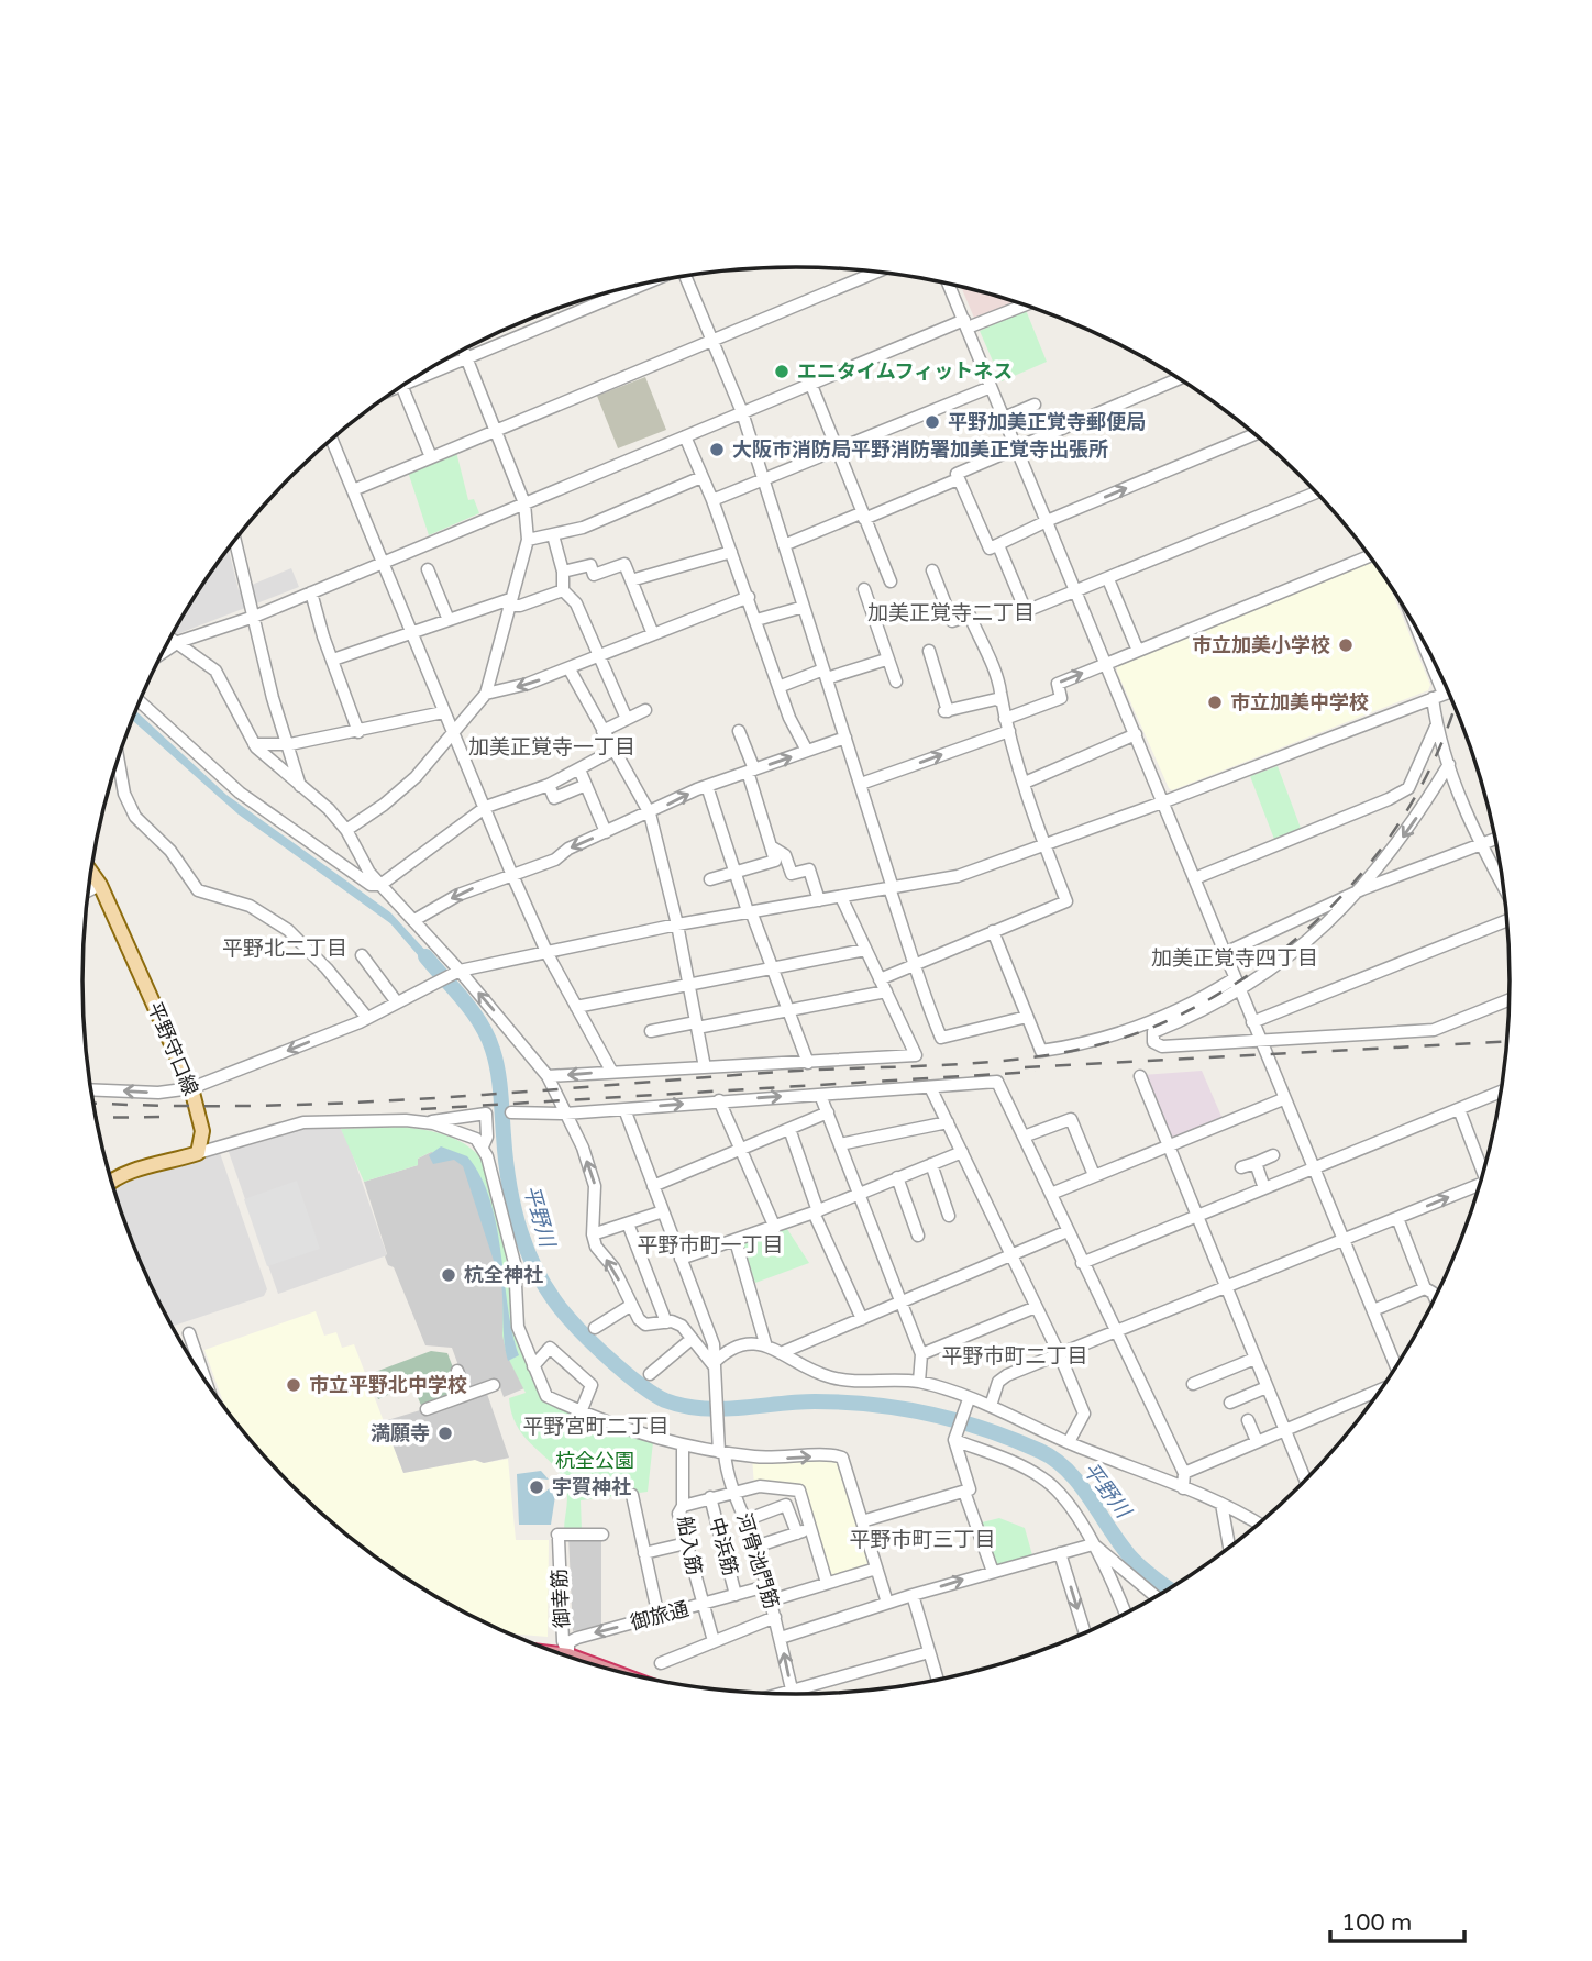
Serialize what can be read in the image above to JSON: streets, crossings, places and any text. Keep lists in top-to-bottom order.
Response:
{
  "streets": {
    "main road": ["平野守口線"],
    "street": [
      "船入筋",
      "中浜筋",
      "河骨池門筋",
      "御幸筋",
      "御旅通"
    ]
  },
  "crossings": [
    ["船入筋", "御旅通"],
    ["中浜筋", "御旅通"],
    ["河骨池門筋", "御旅通"]
  ],
  "one_way": ["御旅通"],
  "districts": [
    "加美正覚寺二丁目",
    "加美正覚寺一丁目",
    "平野北二丁目",
    "加美正覚寺四丁目",
    "平野市町一丁目",
    "平野市町二丁目",
    "平野宮町二丁目",
    "平野市町三丁目"
  ],
  "water": ["平野川"],
  "parks": ["杭全公園"],
  "places": [
    "エニタイムフィットネス",
    "平野加美正覚寺郵便局",
    "大阪市消防局平野消防署加美正覚寺出張所",
    "市立加美小学校",
    "市立加美中学校",
    "杭全神社",
    "市立平野北中学校",
    "満願寺",
    "宇賀神社"
  ],
  "scale_bar": "100 m"
}
